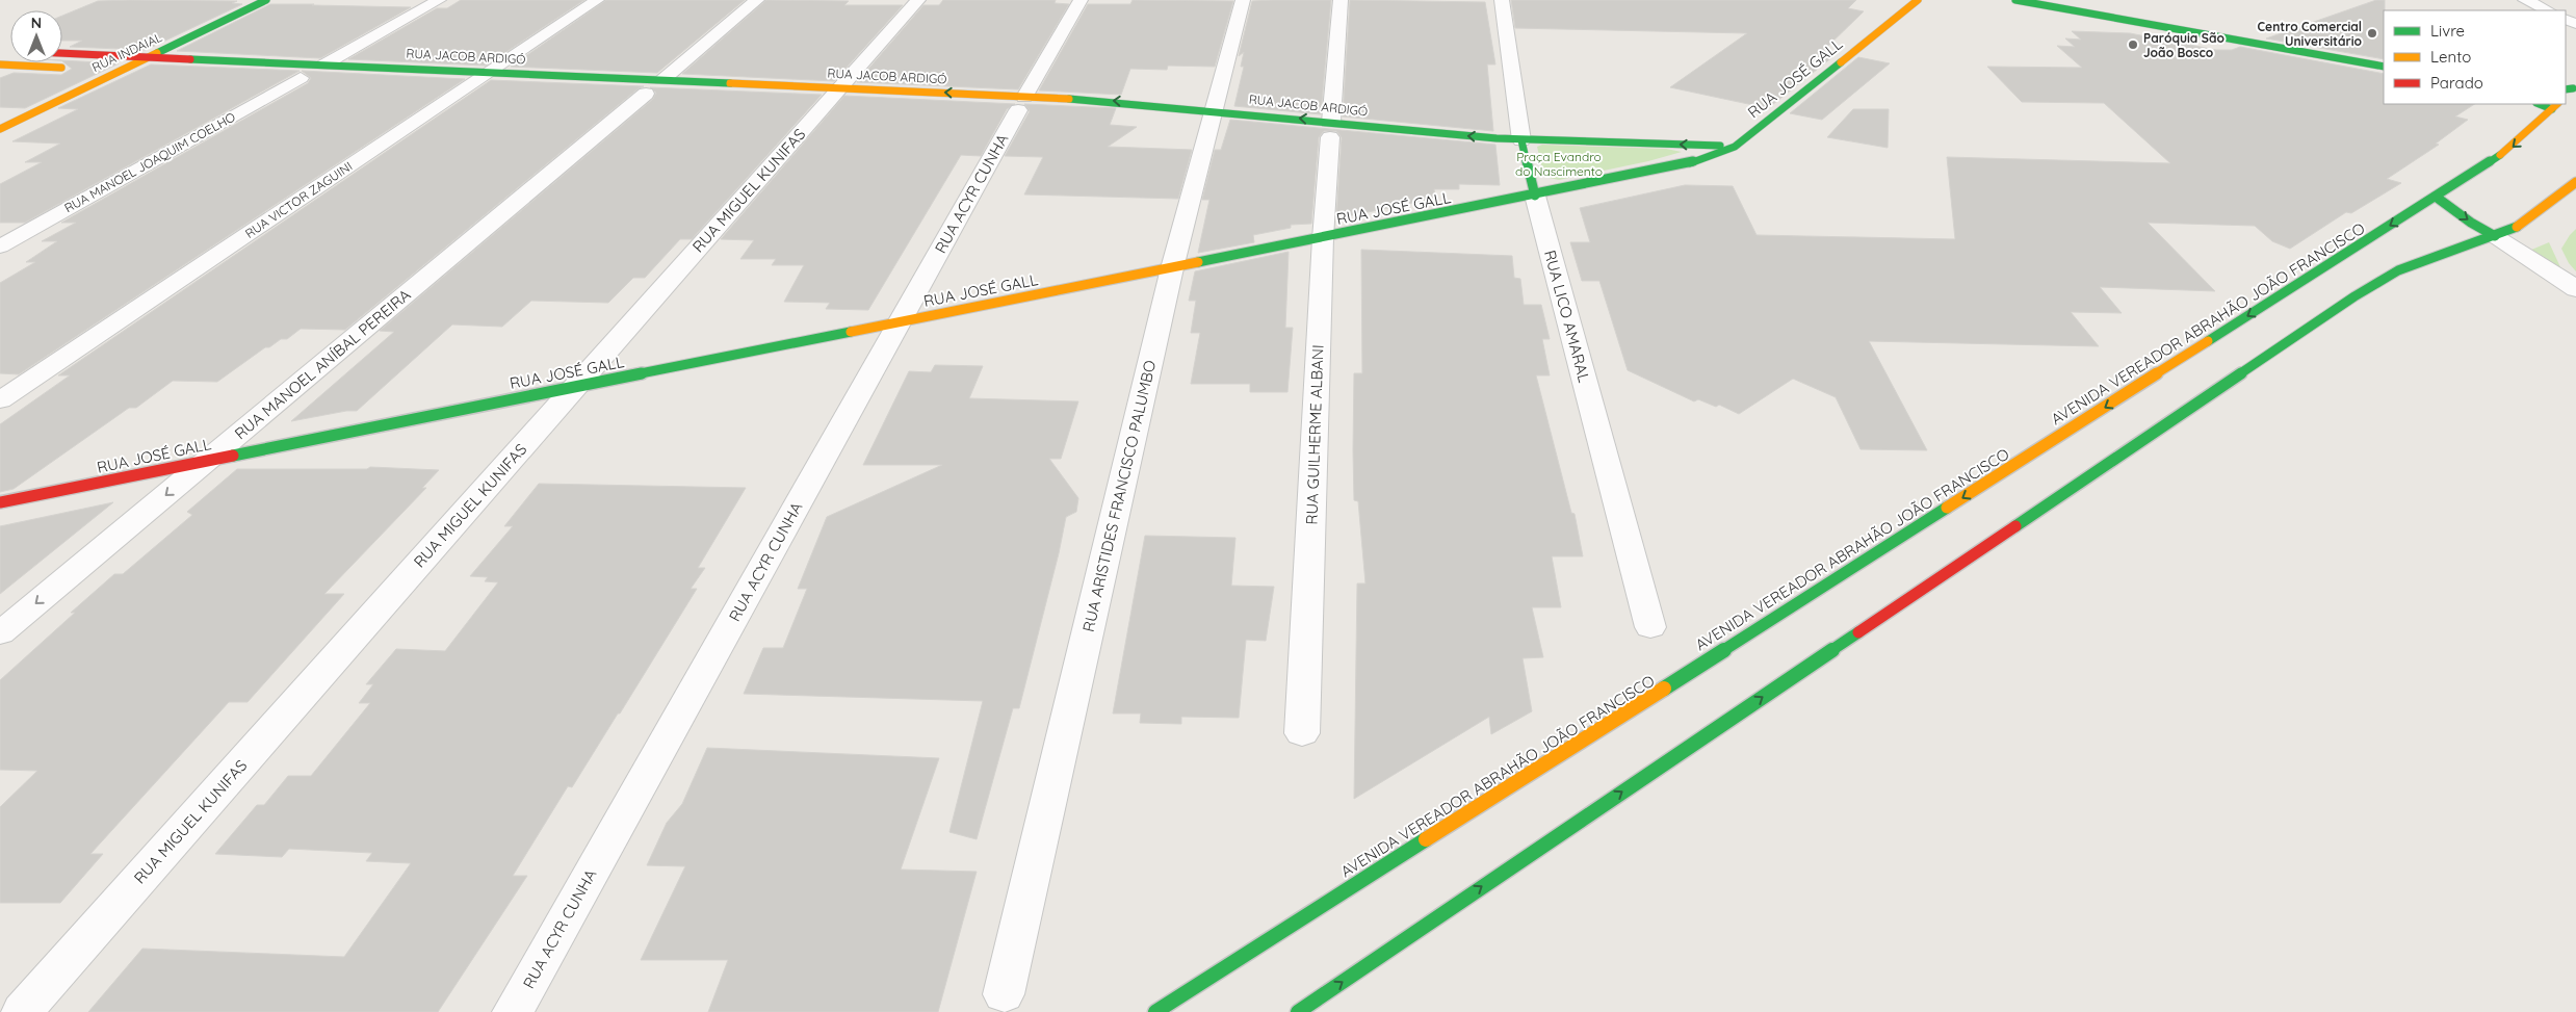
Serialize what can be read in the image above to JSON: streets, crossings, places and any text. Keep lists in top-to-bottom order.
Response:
{
  "streets": {
    "main road": [
      "RUA INDAIAL",
      "RUA JACOB ARDIGÓ",
      "RUA JOSÉ GALL",
      "RUA LICO AMARAL",
      "AVENIDA VEREADOR ABRAHÃO JOÃO FRANCISCO"
    ],
    "street": [
      "RUA MANOEL JOAQUIM COELHO",
      "RUA MIGUEL KUNIFAS",
      "RUA ACYR CUNHA",
      "RUA VICTOR ZAGUINI",
      "RUA MANOEL ANÍBAL PEREIRA",
      "RUA GUILHERME ALBANI",
      "RUA ARISTIDES FRANCISCO PALUMBO"
    ]
  },
  "crossings": [
    ["RUA INDAIAL", "RUA JACOB ARDIGÓ"],
    ["RUA JACOB ARDIGÓ", "RUA JOSÉ GALL"],
    ["RUA JACOB ARDIGÓ", "RUA MIGUEL KUNIFAS"],
    ["RUA JACOB ARDIGÓ", "RUA ACYR CUNHA"],
    ["RUA JACOB ARDIGÓ", "RUA VICTOR ZAGUINI"],
    ["RUA JACOB ARDIGÓ", "RUA LICO AMARAL"],
    ["RUA JACOB ARDIGÓ", "RUA MANOEL ANÍBAL PEREIRA"],
    ["RUA JACOB ARDIGÓ", "RUA GUILHERME ALBANI"],
    ["RUA JACOB ARDIGÓ", "RUA ARISTIDES FRANCISCO PALUMBO"],
    ["RUA JOSÉ GALL", "RUA MIGUEL KUNIFAS"],
    ["RUA JOSÉ GALL", "RUA ACYR CUNHA"],
    ["RUA JOSÉ GALL", "RUA LICO AMARAL"],
    ["RUA JOSÉ GALL", "RUA MANOEL ANÍBAL PEREIRA"],
    ["RUA JOSÉ GALL", "RUA GUILHERME ALBANI"],
    ["RUA JOSÉ GALL", "RUA ARISTIDES FRANCISCO PALUMBO"]
  ],
  "one_way": ["RUA JACOB ARDIGÓ"],
  "parks": ["Praça Evandro do Nascimento"],
  "places": ["Centro Comercial Universitário", "Paróquia São João Bosco"],
  "legend": ["Livre", "Lento", "Parado"],
  "north": "top"
}
